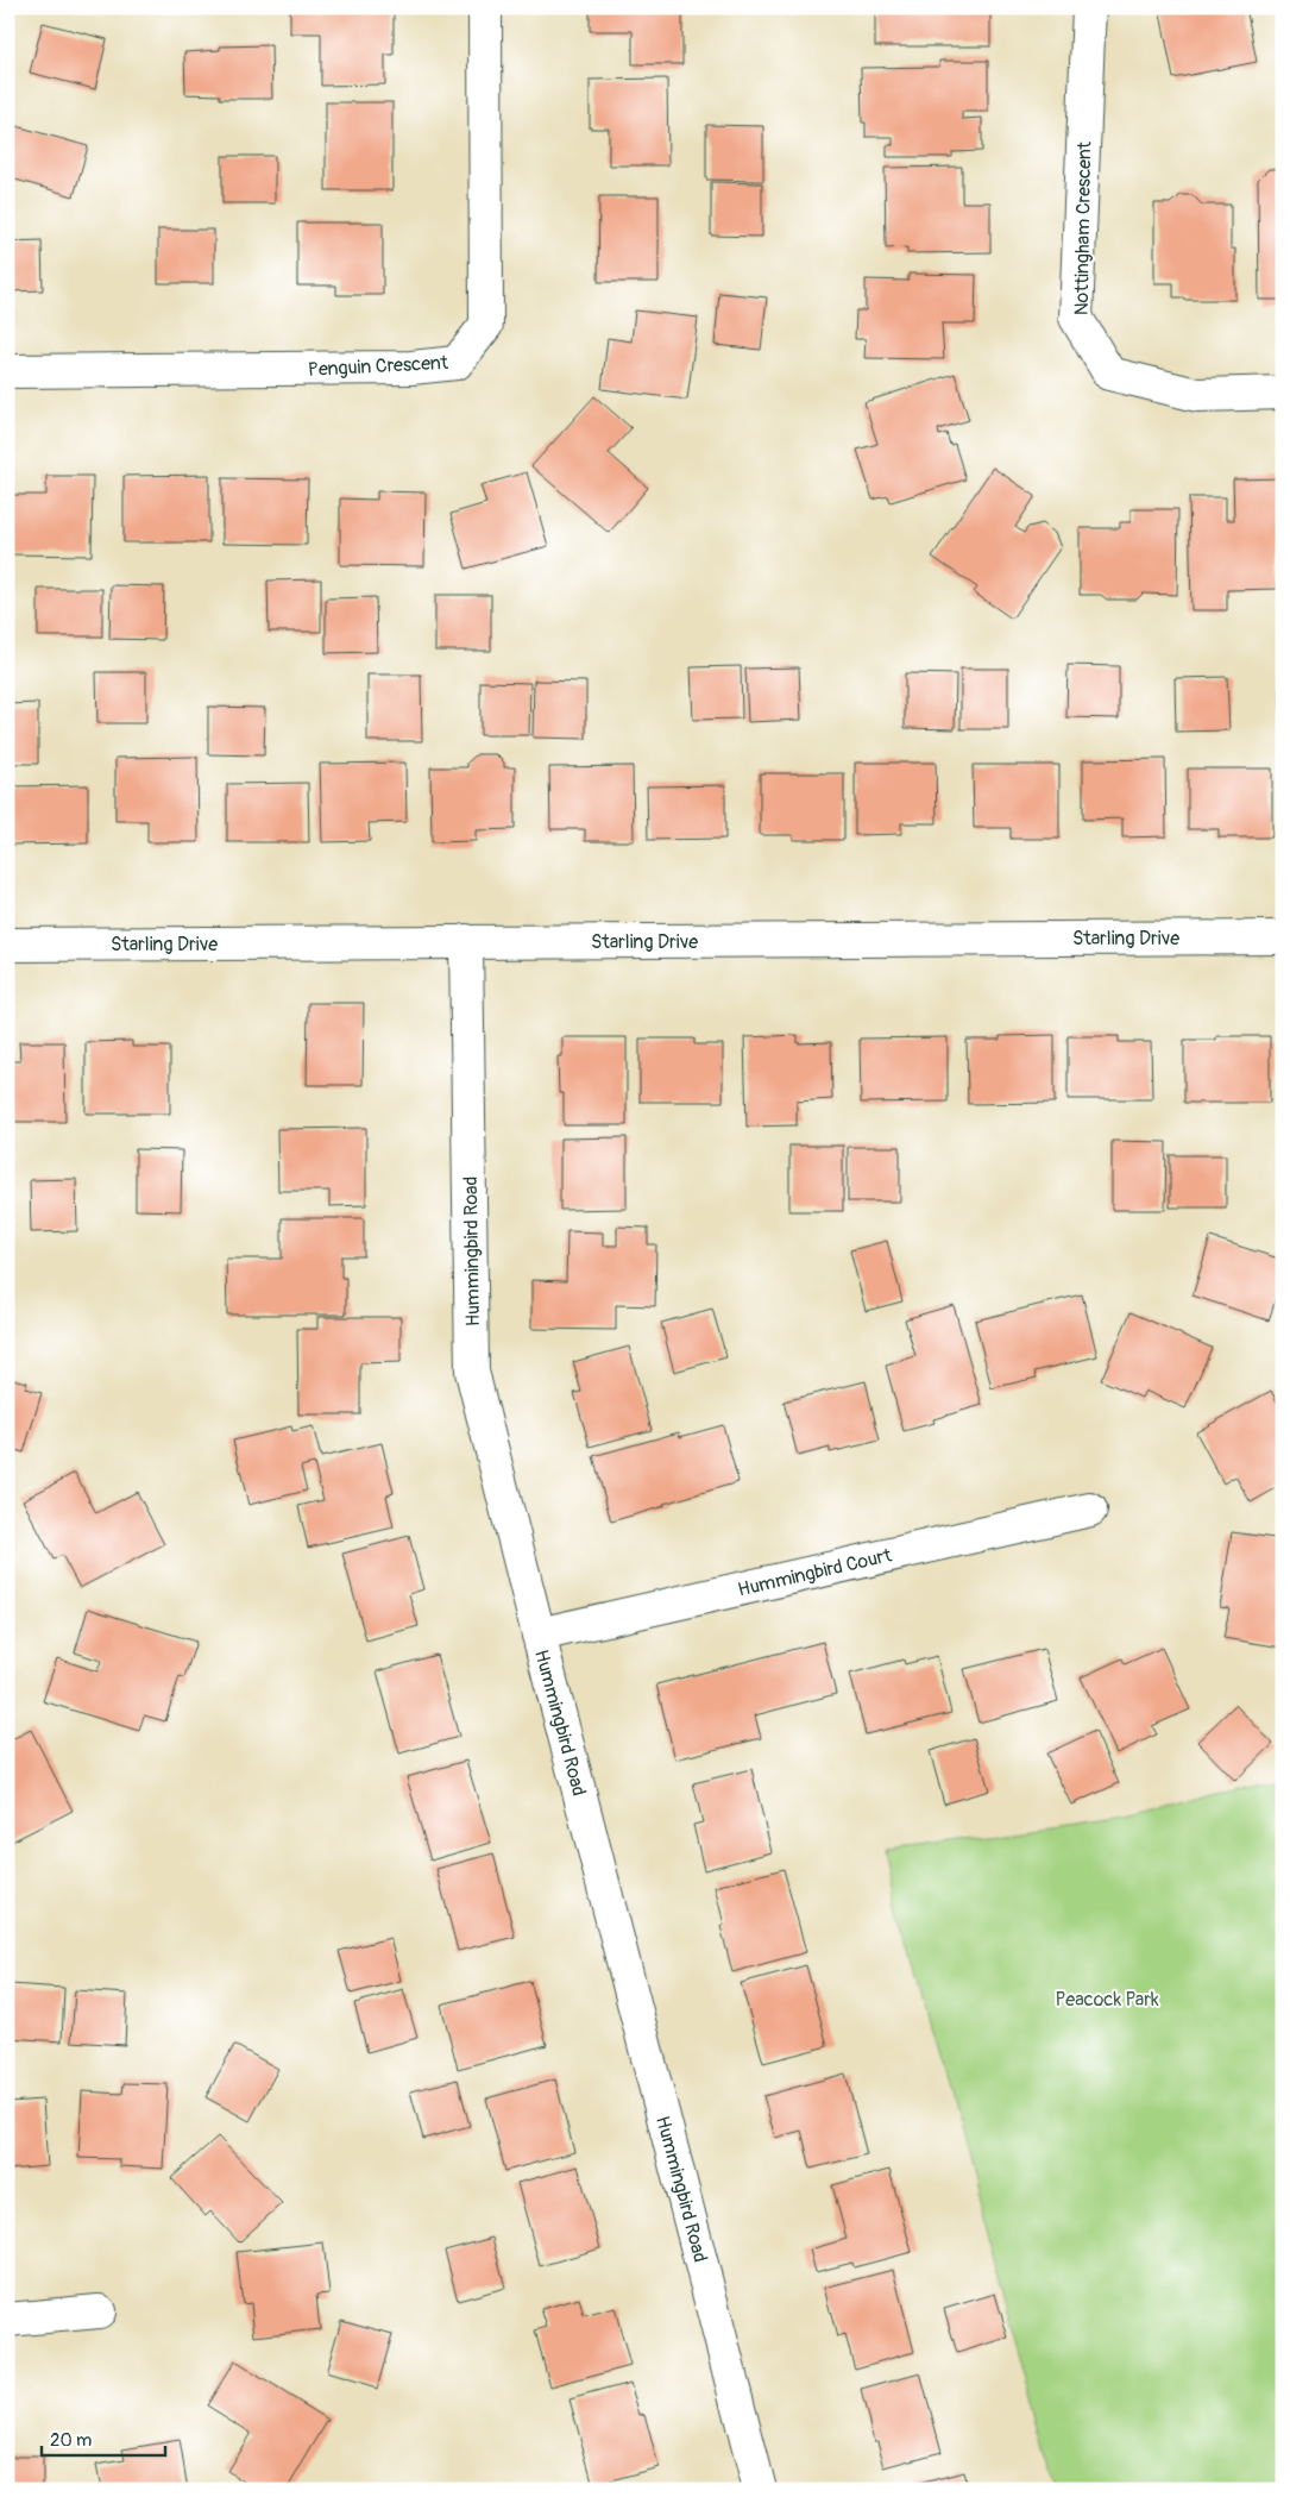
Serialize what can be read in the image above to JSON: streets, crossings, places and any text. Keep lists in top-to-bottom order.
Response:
{
  "streets": {
    "street": [
      "Nottingham Crescent",
      "Penguin Crescent",
      "Starling Drive",
      "Hummingbird Road",
      "Hummingbird Court"
    ]
  },
  "crossings": [
    ["Starling Drive", "Hummingbird Road"],
    ["Hummingbird Road", "Hummingbird Court"]
  ],
  "parks": ["Peacock Park"],
  "scale_bar": "20 m"
}
